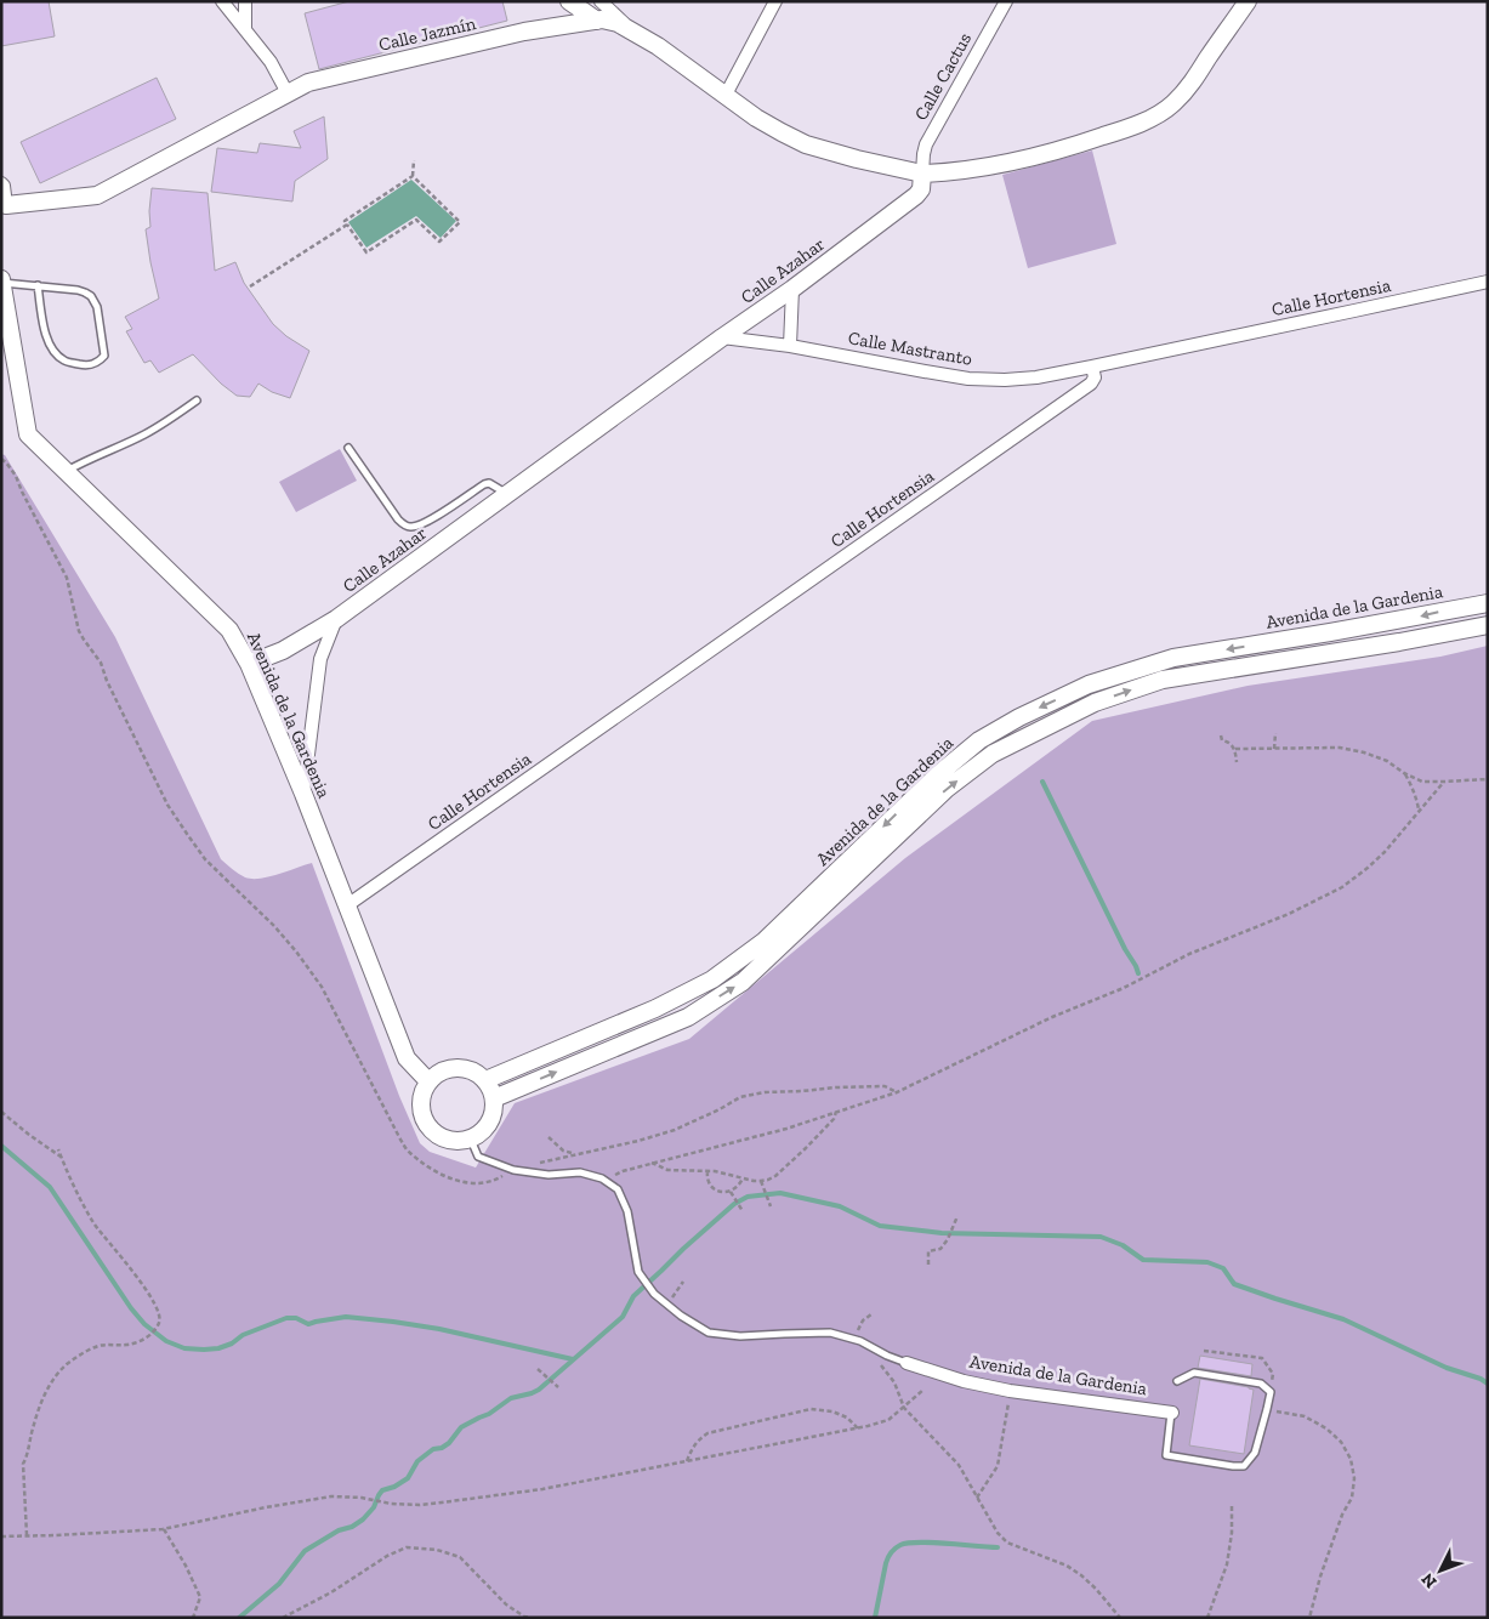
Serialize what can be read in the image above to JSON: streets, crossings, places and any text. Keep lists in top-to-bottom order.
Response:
{
  "streets": {
    "street": [
      "Calle Jazmín",
      "Calle Cactus",
      "Calle Azahar",
      "Calle Hortensia",
      "Calle Mastranto",
      "Avenida de la Gardenia"
    ]
  },
  "crossings": [
    ["Calle Jazmín", "Calle Cactus"],
    ["Calle Jazmín", "Calle Azahar"],
    ["Calle Cactus", "Calle Azahar"],
    ["Calle Azahar", "Calle Mastranto"],
    ["Calle Azahar", "Avenida de la Gardenia"],
    ["Calle Hortensia", "Calle Mastranto"],
    ["Calle Hortensia", "Avenida de la Gardenia"]
  ],
  "north": "bottom left"
}
